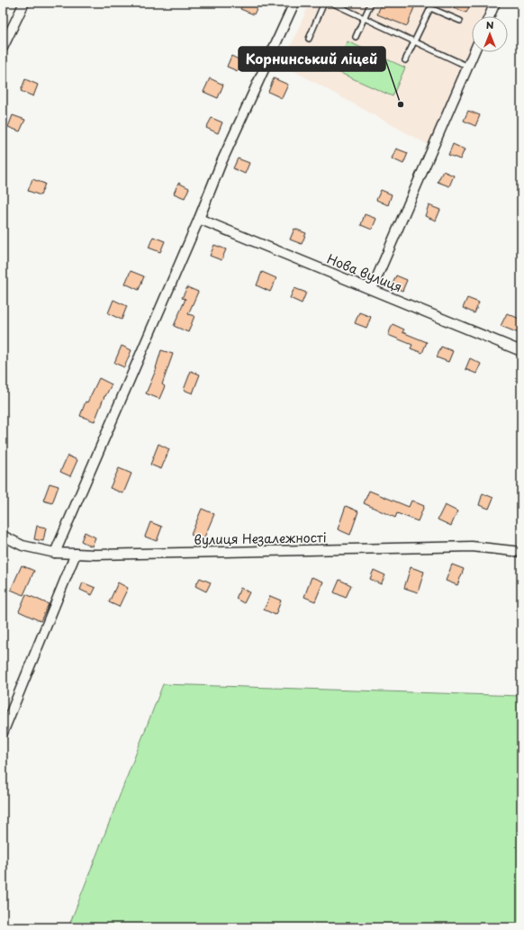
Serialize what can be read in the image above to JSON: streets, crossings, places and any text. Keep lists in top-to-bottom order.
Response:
{
  "streets": {
    "street": ["Нова вулиця", "вулиця Незалежності"]
  },
  "places": ["Корнинський ліцей"],
  "north": "top"
}
